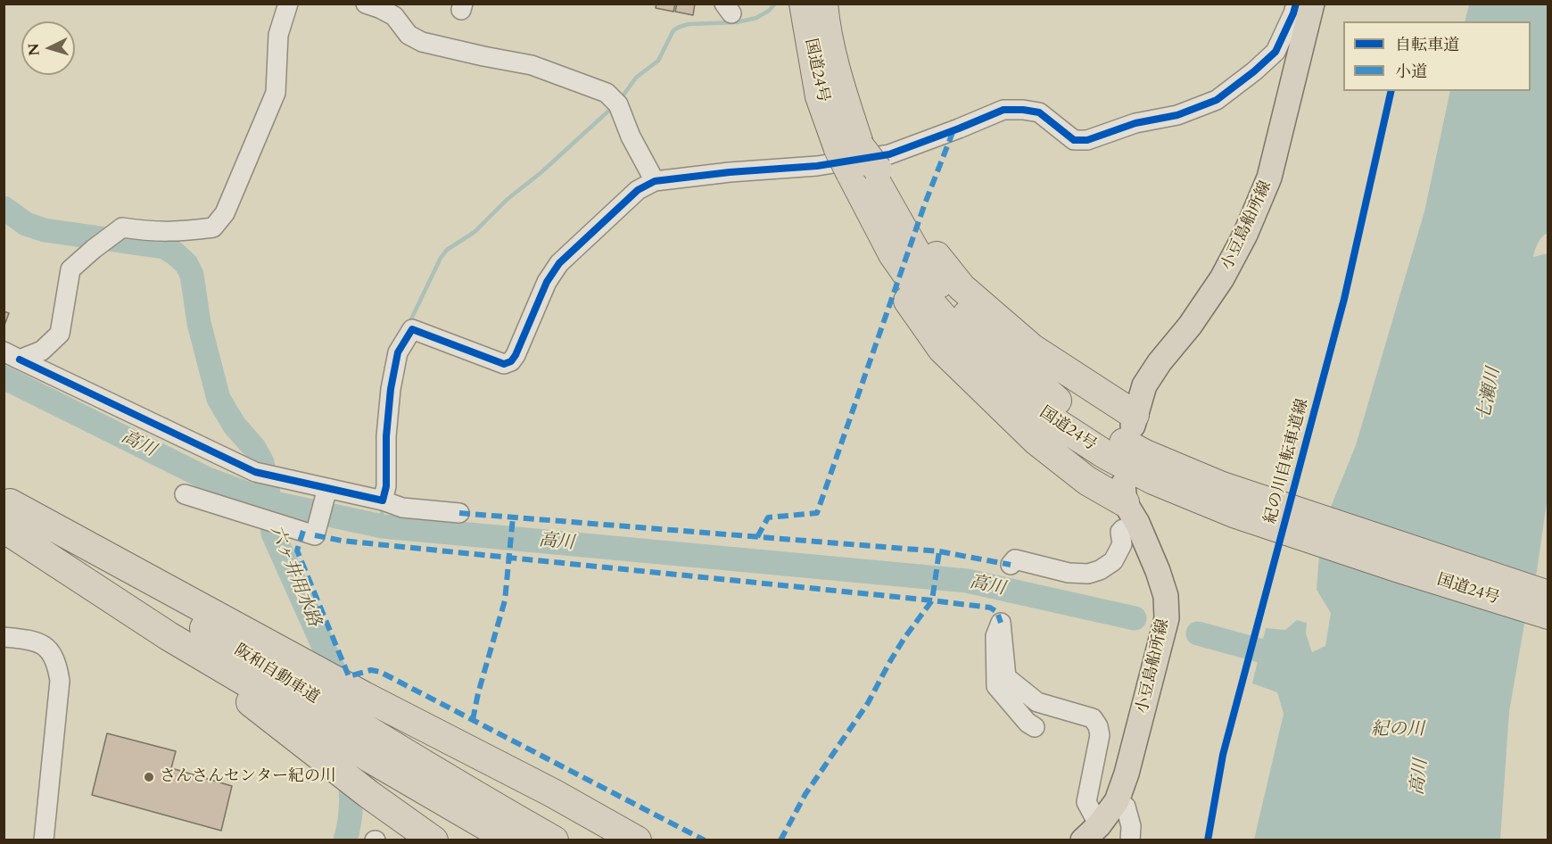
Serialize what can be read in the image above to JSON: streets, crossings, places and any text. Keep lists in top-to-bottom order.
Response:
{
  "streets": {
    "highway": ["国道24号", "阪和自動車道"],
    "main road": ["小豆島船所線"],
    "cycle path": ["紀の川自転車道線"]
  },
  "water": [
    "七瀬川",
    "高川",
    "六ヶ井用水路",
    "紀の川"
  ],
  "places": ["さんさんセンター紀の川"],
  "legend": ["自転車道", "小道"],
  "north": "left"
}
